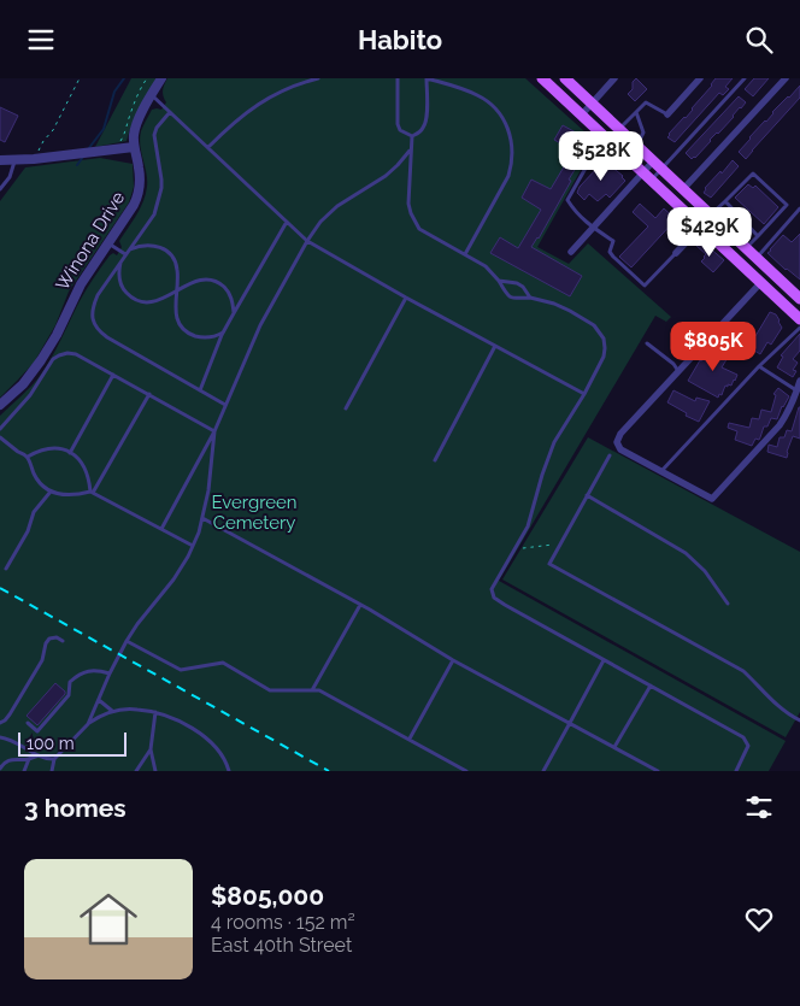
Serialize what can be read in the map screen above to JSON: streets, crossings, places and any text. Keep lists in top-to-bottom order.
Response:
{
  "streets": {
    "street": ["Winona Drive"]
  },
  "parks": ["Evergreen Cemetery"],
  "scale_bar": "100 m",
  "page": {
    "header": "Habito",
    "price": ["$528K", "$429K", "$805K"],
    "scale": "100 m",
    "heading": "3 homes",
    "list": [
      {
        "name": "$805,000",
        "note": "4 rooms · 152 m² · East 40th Street"
      }
    ]
  }
}
